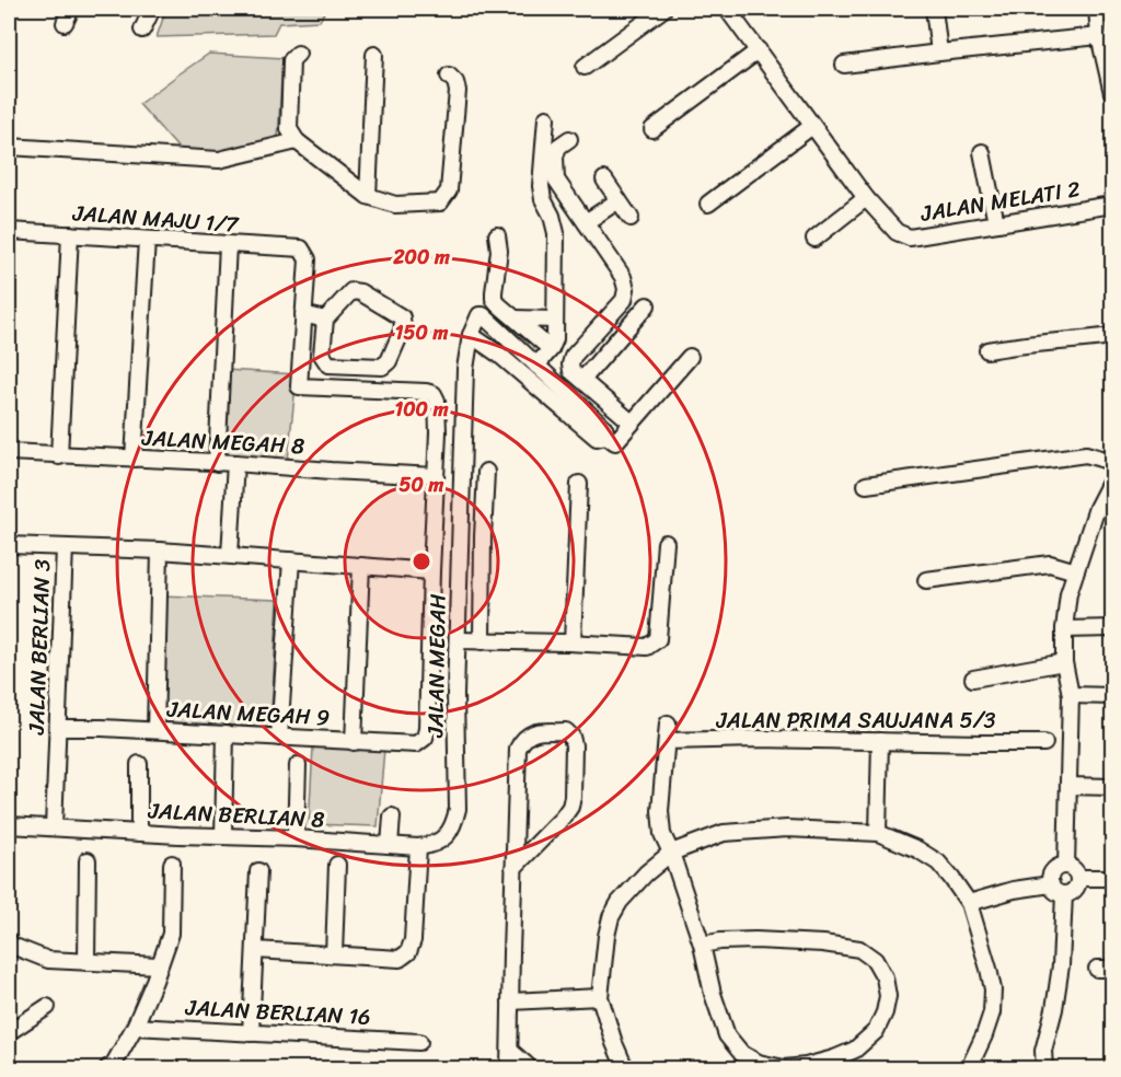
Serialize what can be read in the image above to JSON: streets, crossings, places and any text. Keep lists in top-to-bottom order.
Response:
{
  "streets": {
    "street": [
      "JALAN MELATI 2",
      "JALAN MAJU 1/7",
      "JALAN MEGAH 8",
      "JALAN BERLIAN 3",
      "JALAN MEGAH",
      "JALAN MEGAH 9",
      "JALAN PRIMA SAUJANA 5/3",
      "JALAN BERLIAN 8",
      "JALAN BERLIAN 16"
    ]
  },
  "crossings": [
    ["JALAN BERLIAN 3", "JALAN MEGAH"],
    ["JALAN BERLIAN 3", "JALAN MEGAH 9"],
    ["JALAN BERLIAN 3", "JALAN BERLIAN 8"],
    ["JALAN MEGAH", "JALAN MEGAH 9"],
    ["JALAN MEGAH", "JALAN BERLIAN 8"]
  ],
  "rings": [
    "200 m",
    "150 m",
    "100 m",
    "50 m"
  ]
}
